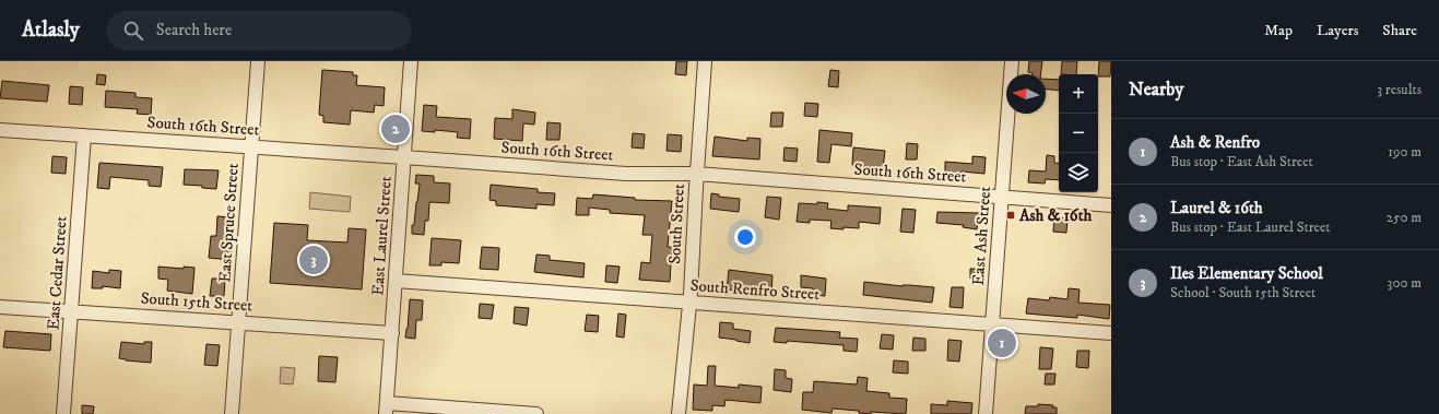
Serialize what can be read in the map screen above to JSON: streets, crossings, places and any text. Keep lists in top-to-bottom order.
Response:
{
  "streets": {
    "street": [
      "South 16th Street",
      "East Spruce Street",
      "South Street",
      "East Laurel Street",
      "East Ash Street",
      "East Cedar Street",
      "South Renfro Street",
      "South 15th Street"
    ]
  },
  "crossings": [
    ["South 16th Street", "East Spruce Street"],
    ["South 16th Street", "South Street"],
    ["South 16th Street", "East Laurel Street"],
    ["South 16th Street", "East Ash Street"],
    ["South 16th Street", "East Cedar Street"],
    ["East Spruce Street", "South 15th Street"],
    ["South Street", "South Renfro Street"],
    ["East Laurel Street", "South Renfro Street"],
    ["East Laurel Street", "South 15th Street"],
    ["East Ash Street", "South Renfro Street"],
    ["East Cedar Street", "South 15th Street"]
  ],
  "places": {
    "transit": ["Ash & 16th"]
  },
  "north": "left",
  "page": {
    "header": "Atlasly",
    "search": "Search here",
    "nav": ["Map", "Layers", "Share"],
    "heading": ["Nearby", "3 results"],
    "map_buttons": ["+", "−"],
    "pins": ["2", "3", "1"],
    "list": [
      {
        "mark": "1",
        "name": "Ash & Renfro",
        "note": "Bus stop · East Ash Street",
        "value": "190 m"
      },
      {
        "mark": "2",
        "name": "Laurel & 16th",
        "note": "Bus stop · East Laurel Street",
        "value": "250 m"
      },
      {
        "mark": "3",
        "name": "Iles Elementary School",
        "note": "School · South 15th Street",
        "value": "300 m"
      }
    ]
  }
}
